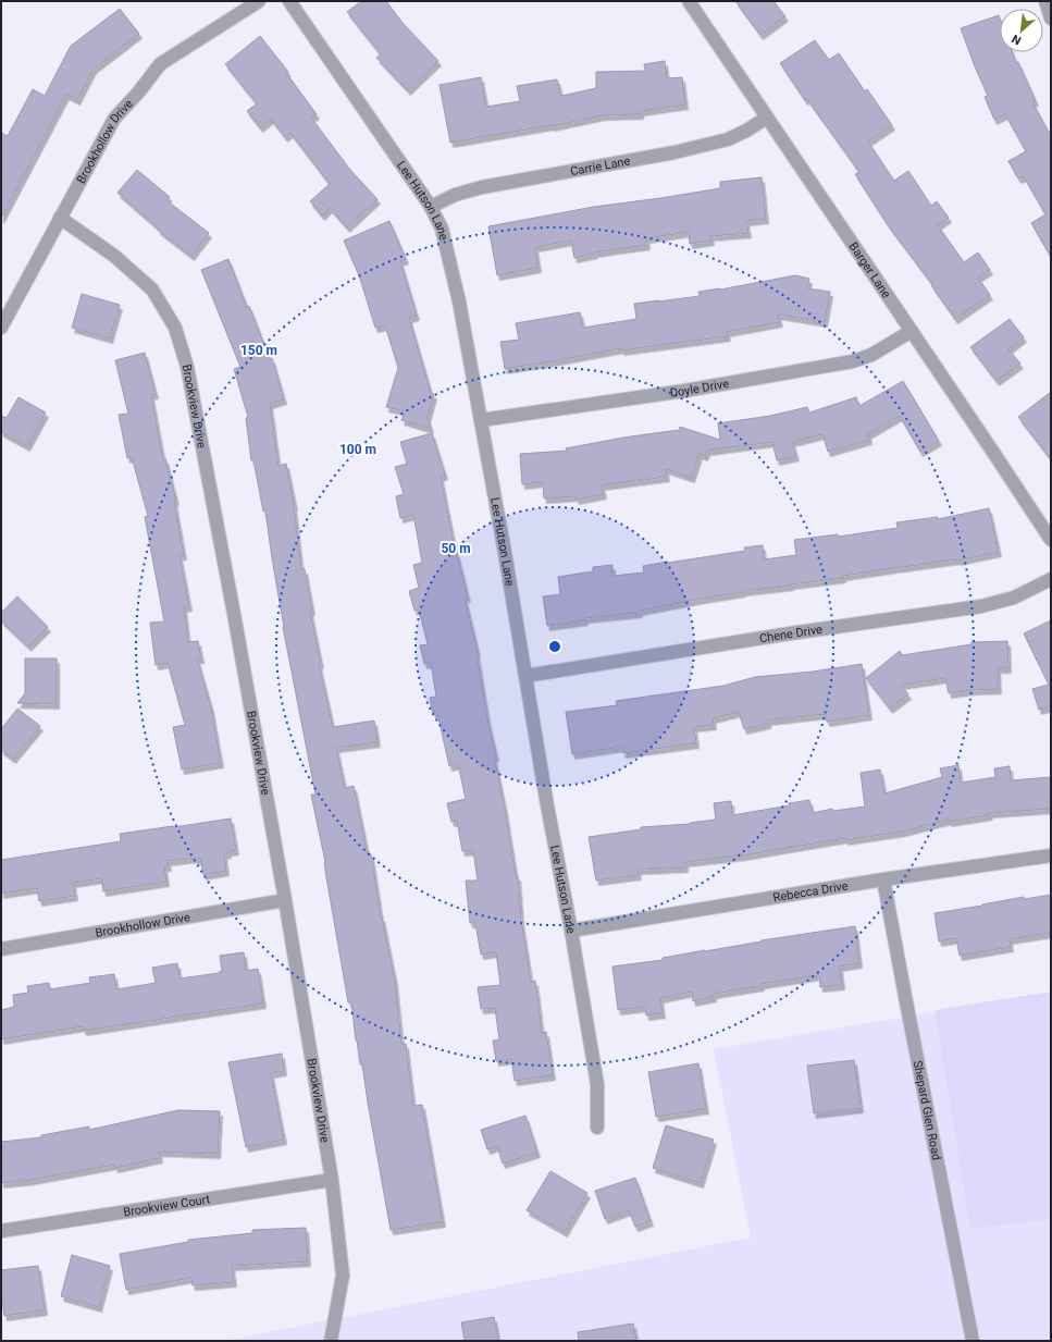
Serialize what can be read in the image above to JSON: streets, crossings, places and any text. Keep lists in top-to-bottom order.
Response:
{
  "streets": {
    "street": [
      "Brookhollow Drive",
      "Carrie Lane",
      "Lee Hutson Lane",
      "Barger Lane",
      "Doyle Drive",
      "Brookview Drive",
      "Chene Drive",
      "Rebecca Drive",
      "Shepard Glen Road",
      "Brookview Court"
    ]
  },
  "crossings": [
    ["Brookhollow Drive", "Brookview Drive"],
    ["Carrie Lane", "Lee Hutson Lane"],
    ["Carrie Lane", "Barger Lane"],
    ["Lee Hutson Lane", "Doyle Drive"],
    ["Lee Hutson Lane", "Chene Drive"],
    ["Lee Hutson Lane", "Rebecca Drive"],
    ["Barger Lane", "Doyle Drive"],
    ["Brookview Drive", "Brookview Court"],
    ["Rebecca Drive", "Shepard Glen Road"]
  ],
  "north": "bottom left",
  "rings": ["150 m", "100 m", "50 m"]
}
